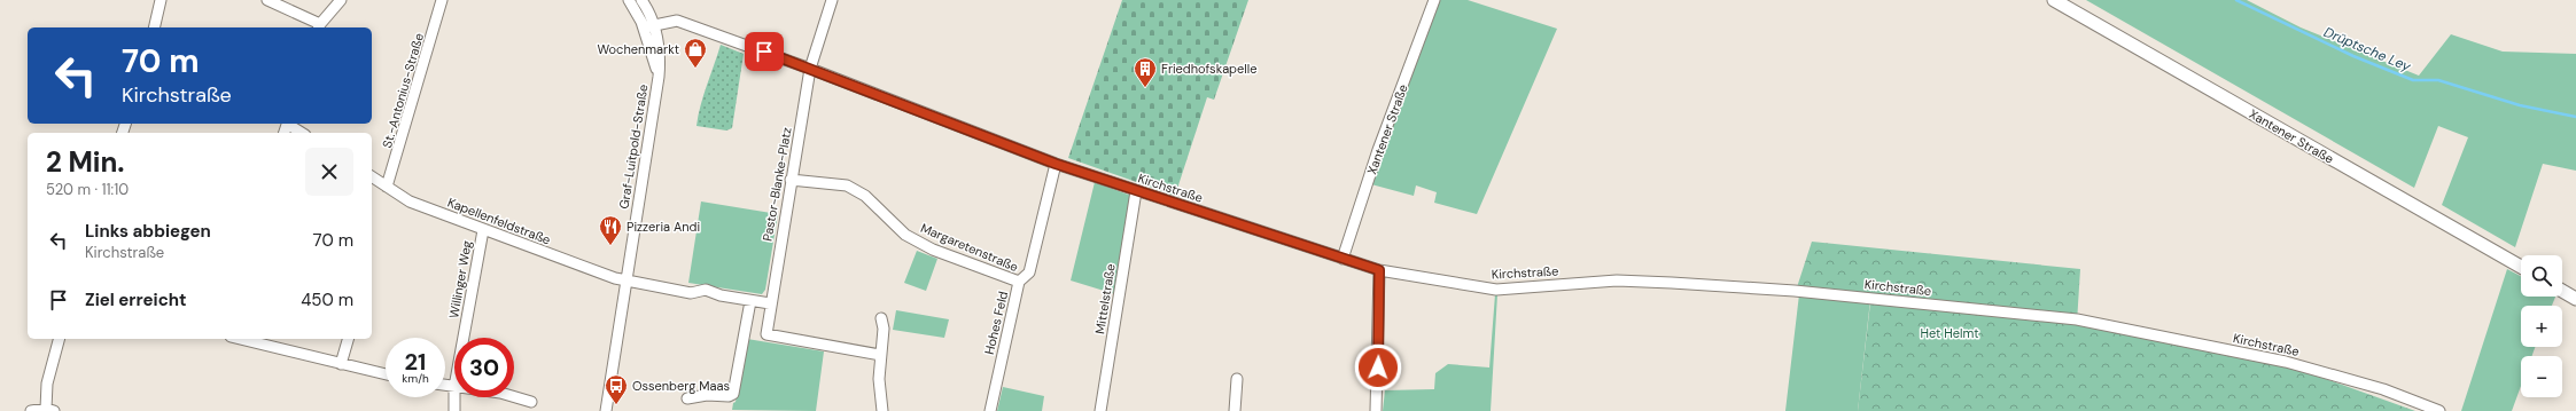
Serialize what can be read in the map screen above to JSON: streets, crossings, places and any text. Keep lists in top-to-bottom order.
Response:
{
  "streets": {
    "main road": ["Xantener Straße"],
    "street": [
      "St.-Antonius-Straße",
      "Graf-Luitpold-Straße",
      "Pastor-Blanke-Platz",
      "Kirchstraße",
      "Kapellenfeldstraße",
      "Margaretenstraße",
      "Willinger Weg",
      "Mittelstraße",
      "Hohes Feld"
    ]
  },
  "crossings": [
    ["St.-Antonius-Straße", "Kapellenfeldstraße"],
    ["Xantener Straße", "Kirchstraße"],
    ["Graf-Luitpold-Straße", "Kirchstraße"],
    ["Graf-Luitpold-Straße", "Kapellenfeldstraße"],
    ["Pastor-Blanke-Platz", "Kirchstraße"],
    ["Pastor-Blanke-Platz", "Margaretenstraße"],
    ["Kirchstraße", "Mittelstraße"],
    ["Kirchstraße", "Hohes Feld"],
    ["Kapellenfeldstraße", "Willinger Weg"],
    ["Margaretenstraße", "Hohes Feld"]
  ],
  "water": ["Drüptsche Ley"],
  "parks": ["Het Helmt"],
  "places": {
    "shop": ["Wochenmarkt"],
    "building": ["Friedhofskapelle"],
    "restaurant": ["Pizzeria Andi"],
    "bus stop": ["Ossenberg Maas"]
  },
  "page": {
    "turn": ["70 m", "Kirchstraße"],
    "heading": ["2 Min.", "520 m · 11:10"],
    "list": [
      {
        "name": "Links abbiegen",
        "note": "Kirchstraße",
        "value": "70 m"
      },
      {
        "name": "Ziel erreicht",
        "value": "450 m"
      }
    ],
    "map_buttons": ["+", "−"],
    "speed": "21 km/h",
    "limit": "30"
  }
}
